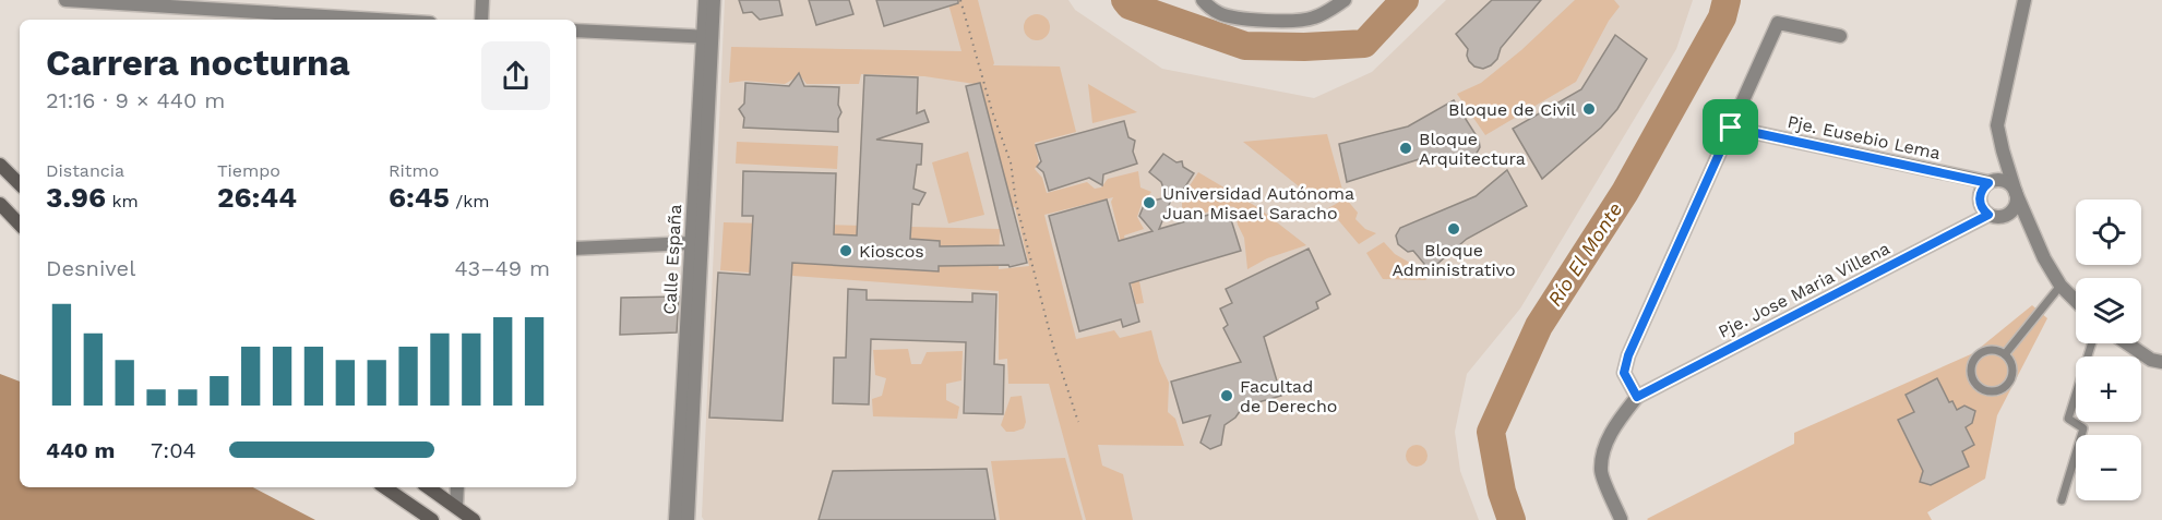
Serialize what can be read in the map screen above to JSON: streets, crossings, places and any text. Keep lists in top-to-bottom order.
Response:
{
  "streets": {
    "street": ["Pje. Eusebio Lema", "Calle España", "Pje. Jose Maria Villena"]
  },
  "crossings": [
    ["Pje. Eusebio Lema", "Pje. Jose Maria Villena"]
  ],
  "water": ["Río El Monte"],
  "places": [
    "Bloque de Civil",
    "Bloque Arquitectura",
    "Universidad Autónoma Juan Misael Saracho",
    "Bloque Administrativo",
    "Kioscos",
    "Facultad de Derecho"
  ],
  "page": {
    "heading": ["Carrera nocturna", "21:16 · 9 × 440 m"],
    "stats": [
      ["Distancia", "3.96 km"],
      ["Tiempo", "26:44"],
      ["Ritmo", "6:45 /km"]
    ],
    "map_buttons": ["+", "−"],
    "chart": ["Desnivel", "43–49 m"],
    "list": [
      {
        "name": "440 m",
        "note": "7:04"
      }
    ]
  }
}
